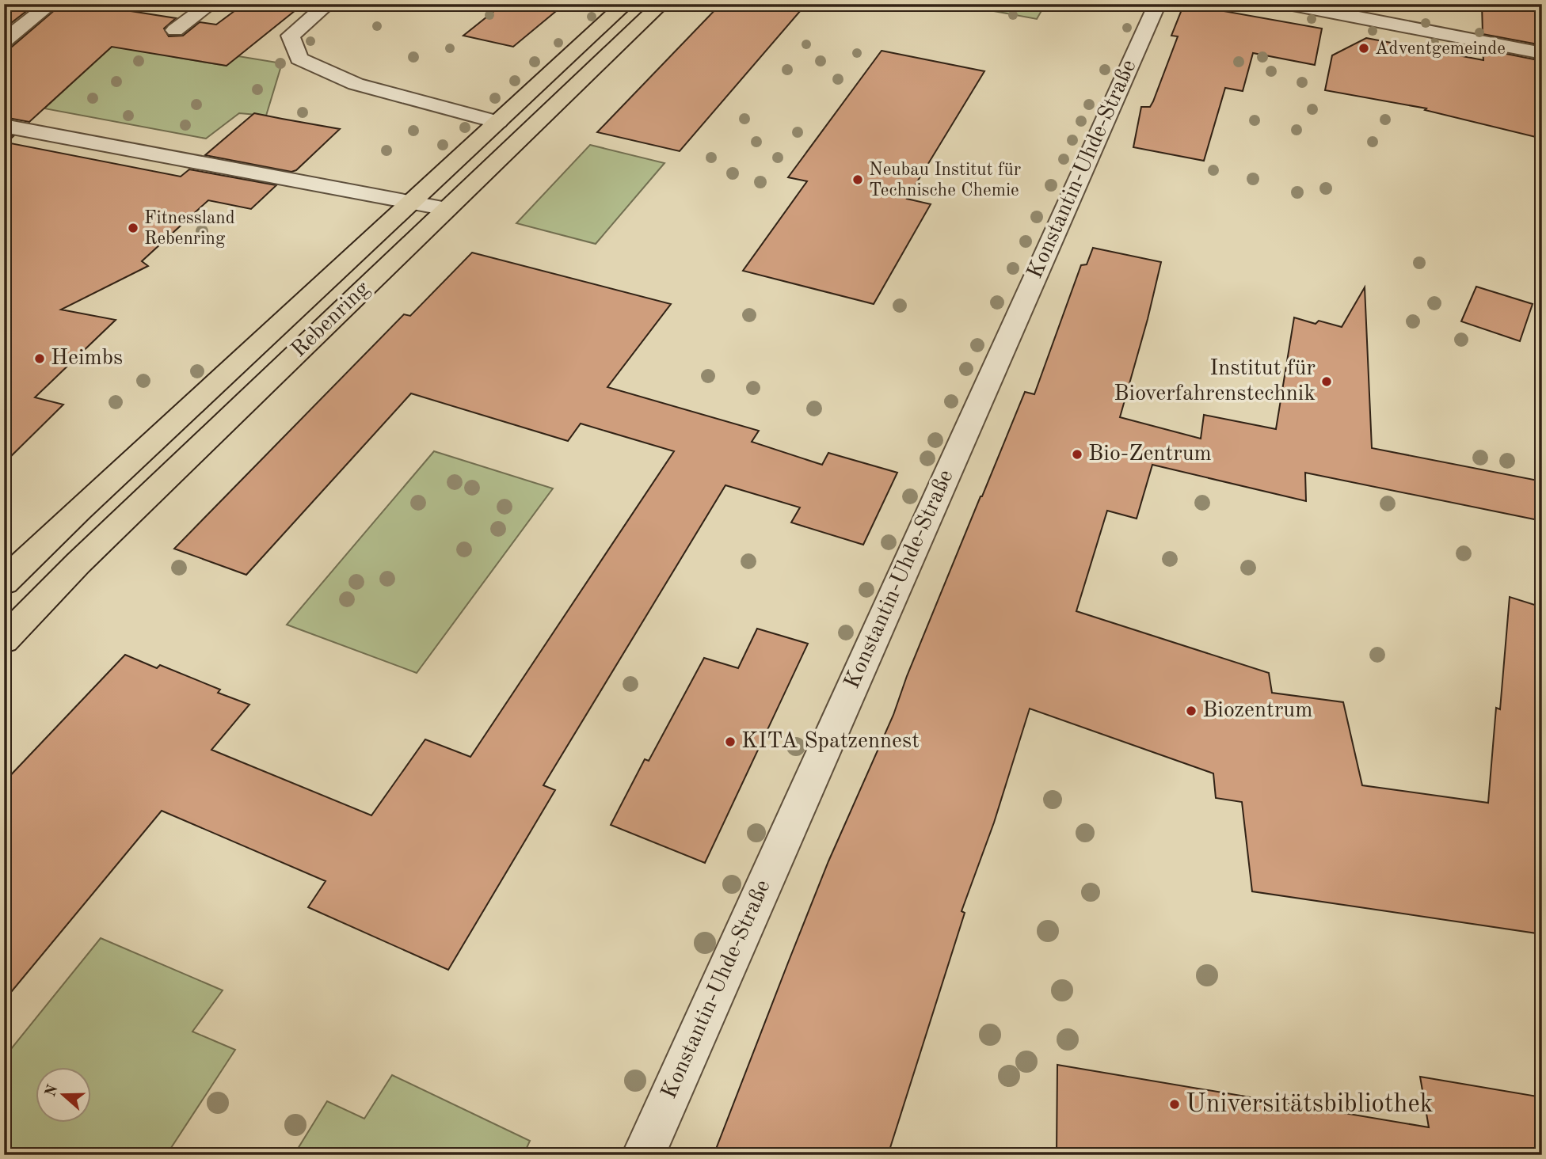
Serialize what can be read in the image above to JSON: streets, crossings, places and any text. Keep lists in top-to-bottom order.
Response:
{
  "streets": {
    "main road": ["Rebenring"],
    "street": ["Konstantin-Uhde-Straße"]
  },
  "places": [
    "Adventgemeinde",
    "Neubau Institut für Technische Chemie",
    "Fitnessland Rebenring",
    "Heimbs",
    "Institut für Bioverfahrenstechnik",
    "Bio-Zentrum",
    "Biozentrum",
    "KITA Spatzennest",
    "Universitätsbibliothek"
  ],
  "north": "left"
}
